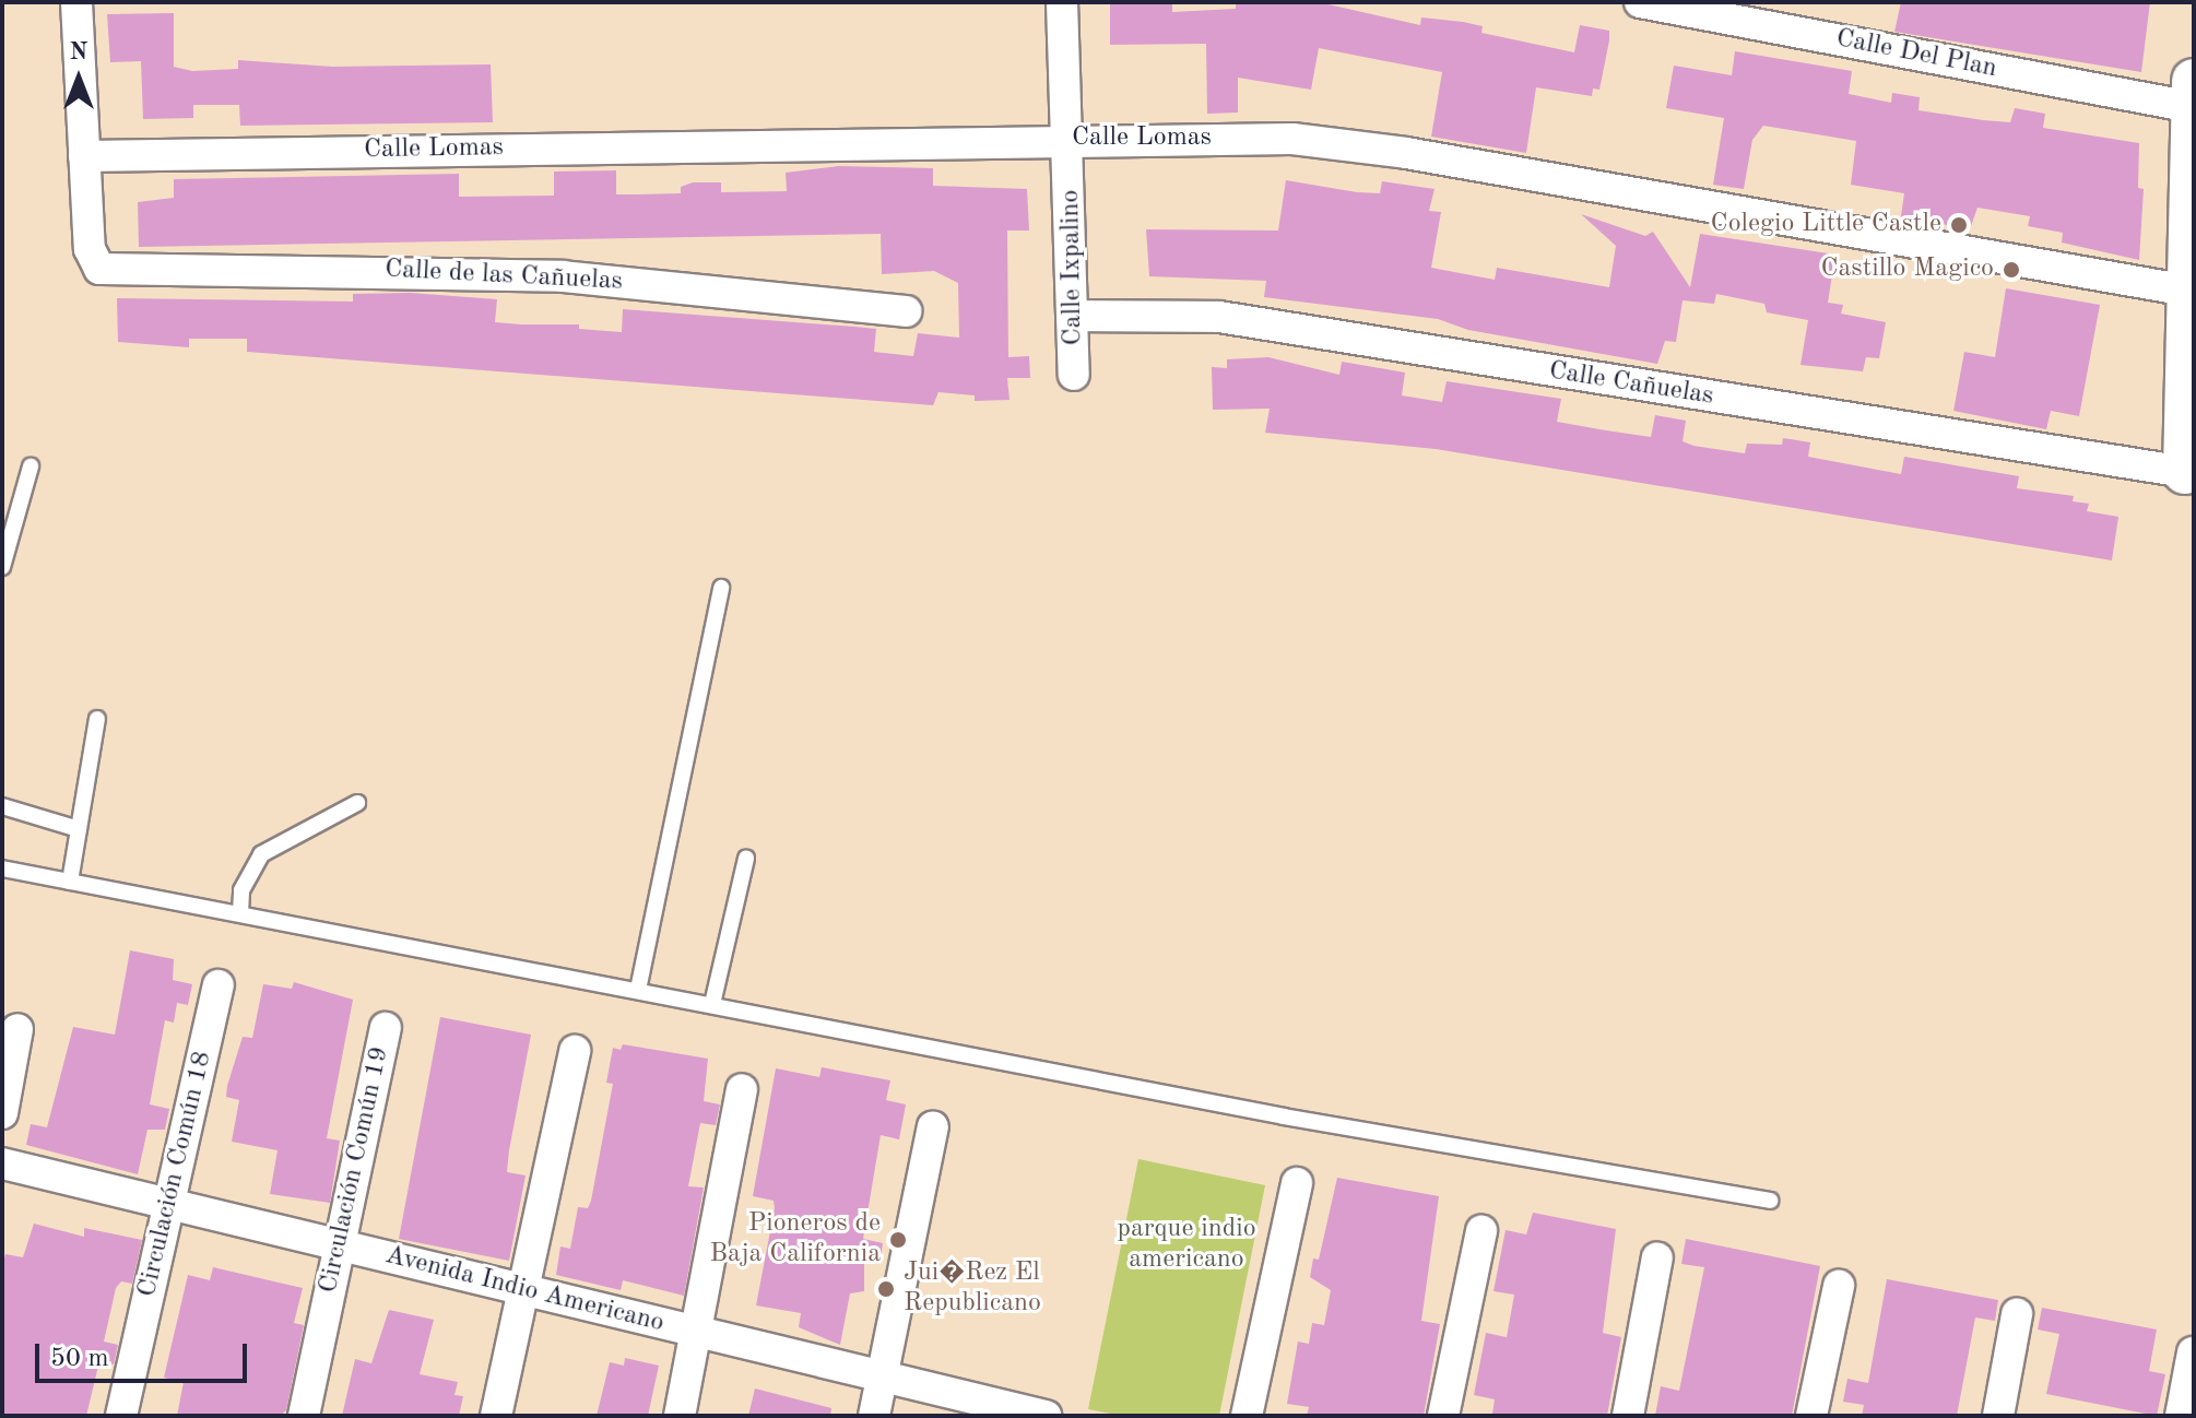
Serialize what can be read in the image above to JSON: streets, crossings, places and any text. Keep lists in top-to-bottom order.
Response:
{
  "streets": {
    "street": [
      "Calle Del Plan",
      "Calle Lomas",
      "Calle Ixpalino",
      "Calle de las Cañuelas",
      "Calle Cañuelas",
      "Circulación Común 19",
      "Circulación Común 18",
      "Avenida Indio Americano"
    ]
  },
  "crossings": [
    ["Calle Lomas", "Calle Ixpalino"],
    ["Calle Lomas", "Calle de las Cañuelas"],
    ["Calle Ixpalino", "Calle Cañuelas"],
    ["Circulación Común 19", "Avenida Indio Americano"],
    ["Circulación Común 18", "Avenida Indio Americano"]
  ],
  "parks": ["parque indio americano"],
  "places": [
    "Colegio Little Castle",
    "Castillo Magico",
    "Pioneros de Baja California",
    "Jui�Rez El Republicano"
  ],
  "scale_bar": "50 m",
  "north": "top"
}
